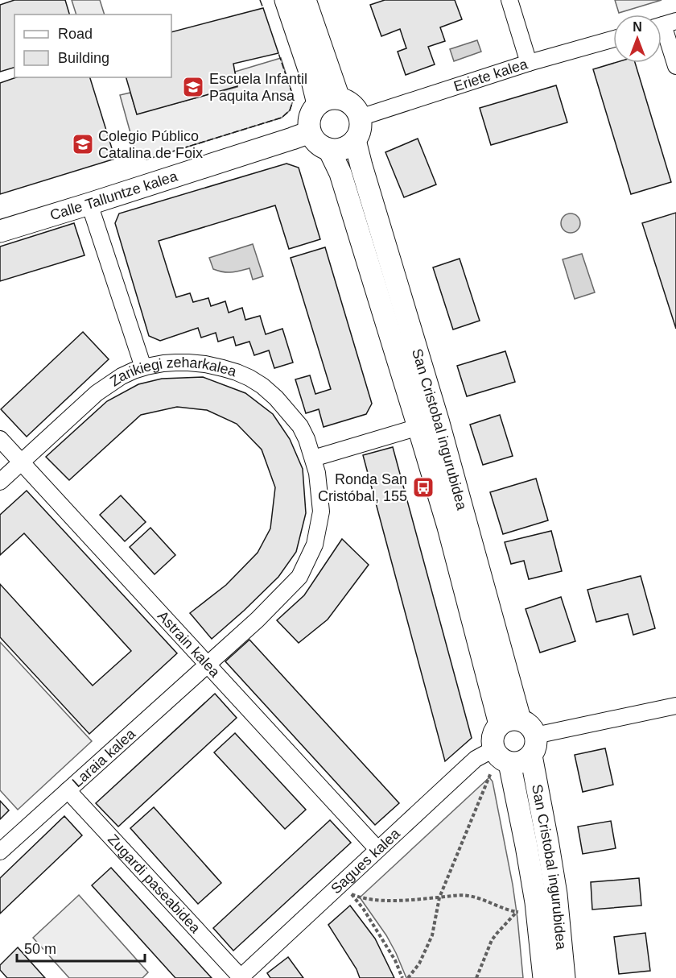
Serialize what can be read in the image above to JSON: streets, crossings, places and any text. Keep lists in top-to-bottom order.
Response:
{
  "streets": {
    "street": [
      "Eriete kalea",
      "Calle Talluntze kalea",
      "Zarikiegi zeharkalea",
      "San Cristobal ingurubidea",
      "Astrain kalea",
      "Laraia kalea",
      "Sagues kalea",
      "Zugardi paseabidea"
    ]
  },
  "crossings": [
    ["Eriete kalea", "Calle Talluntze kalea"],
    ["Eriete kalea", "San Cristobal ingurubidea"],
    ["Calle Talluntze kalea", "San Cristobal ingurubidea"],
    ["Zarikiegi zeharkalea", "Astrain kalea"],
    ["Zarikiegi zeharkalea", "Laraia kalea"],
    ["Astrain kalea", "Laraia kalea"],
    ["Astrain kalea", "Sagues kalea"],
    ["Laraia kalea", "Zugardi paseabidea"],
    ["Sagues kalea", "Zugardi paseabidea"]
  ],
  "places": {
    "school or university": ["Escuela Infantil Paquita Ansa", "Colegio Público Catalina de Foix"],
    "bus stop": ["Ronda San Cristóbal, 155"]
  },
  "legend": ["Road", "Building"],
  "scale_bar": "50 m",
  "north": "top"
}
